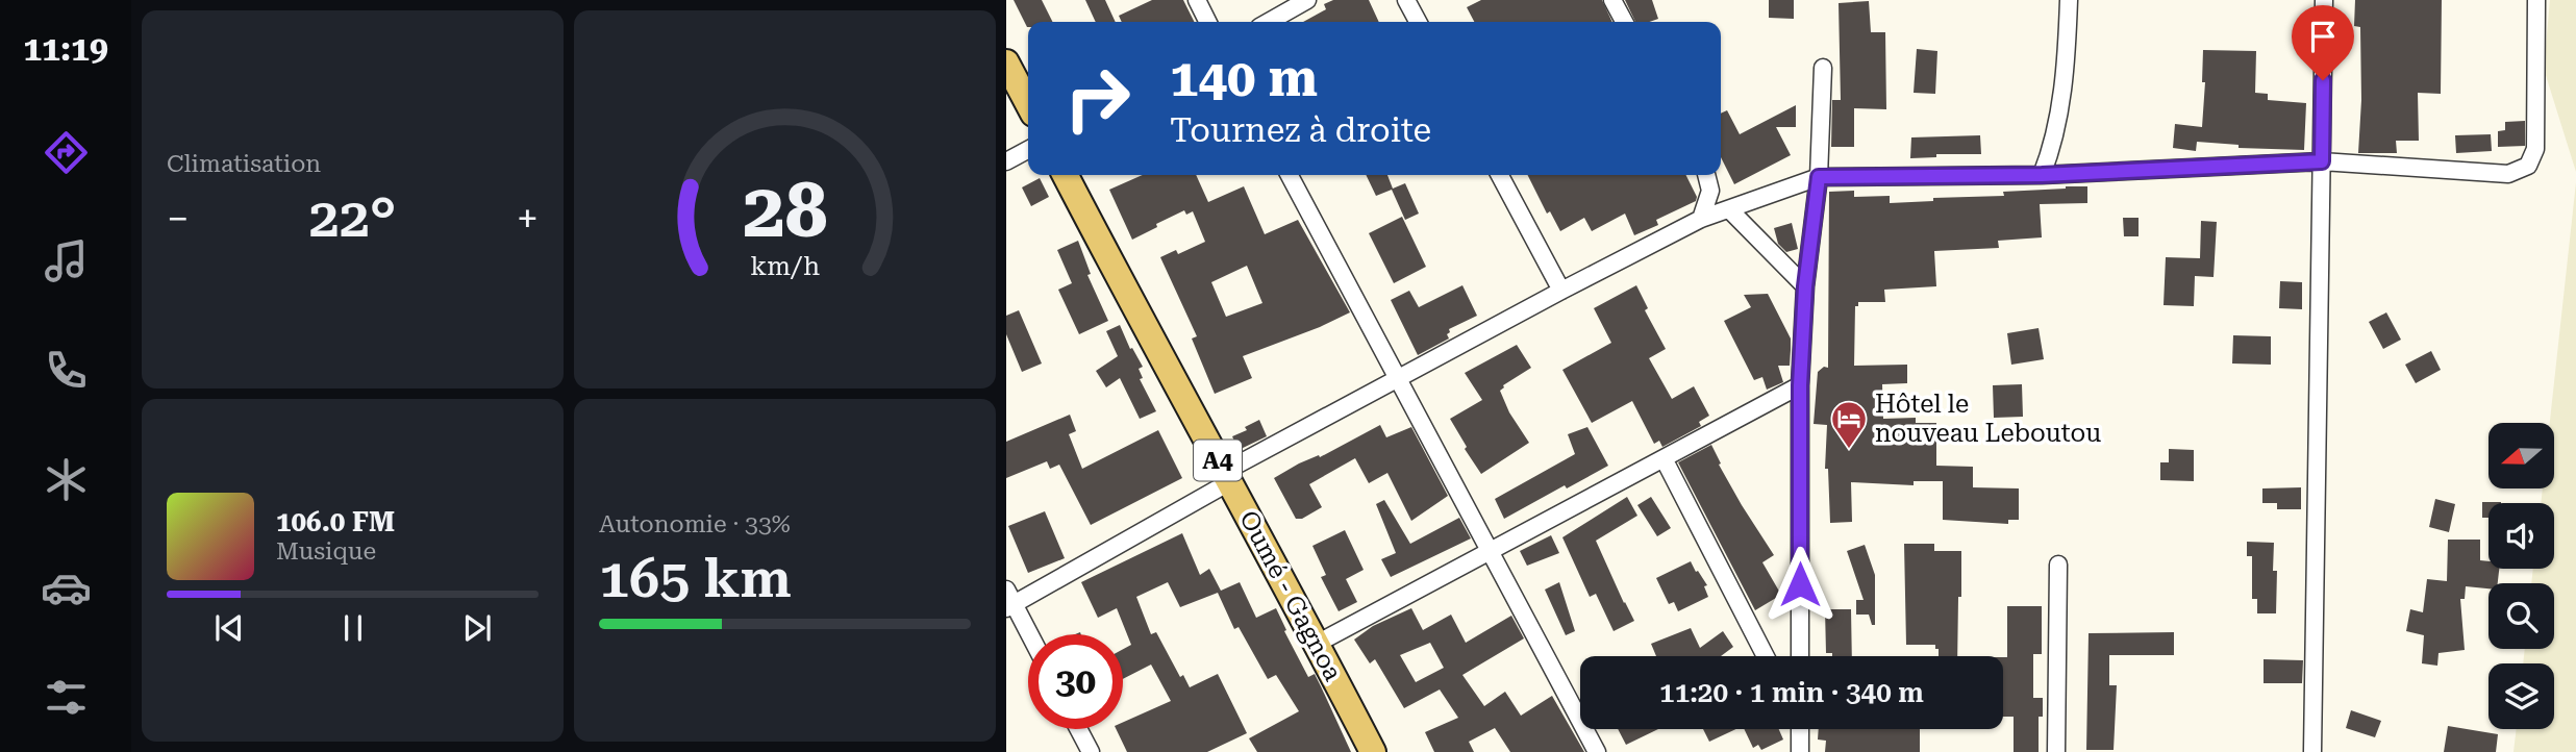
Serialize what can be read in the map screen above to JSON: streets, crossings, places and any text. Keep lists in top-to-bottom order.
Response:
{
  "streets": {
    "main road": ["A4", "Oumé - Gagnoa"]
  },
  "places": {
    "hotel": ["Hôtel le nouveau Leboutou"]
  },
  "north": "left",
  "page": {
    "tabs": "11:19",
    "tile": [
      "Climatisation",
      ["Autonomie · 33%", "165 km"]
    ],
    "turn": ["140 m", "Tournez à droite"],
    "heat": ["−", "22°", "+"],
    "song": ["106.0 FM", "Musique"],
    "limit": "30",
    "trip": "11:20 · 1 min · 340 m",
    "gauge": ["28", "km/h"]
  }
}
